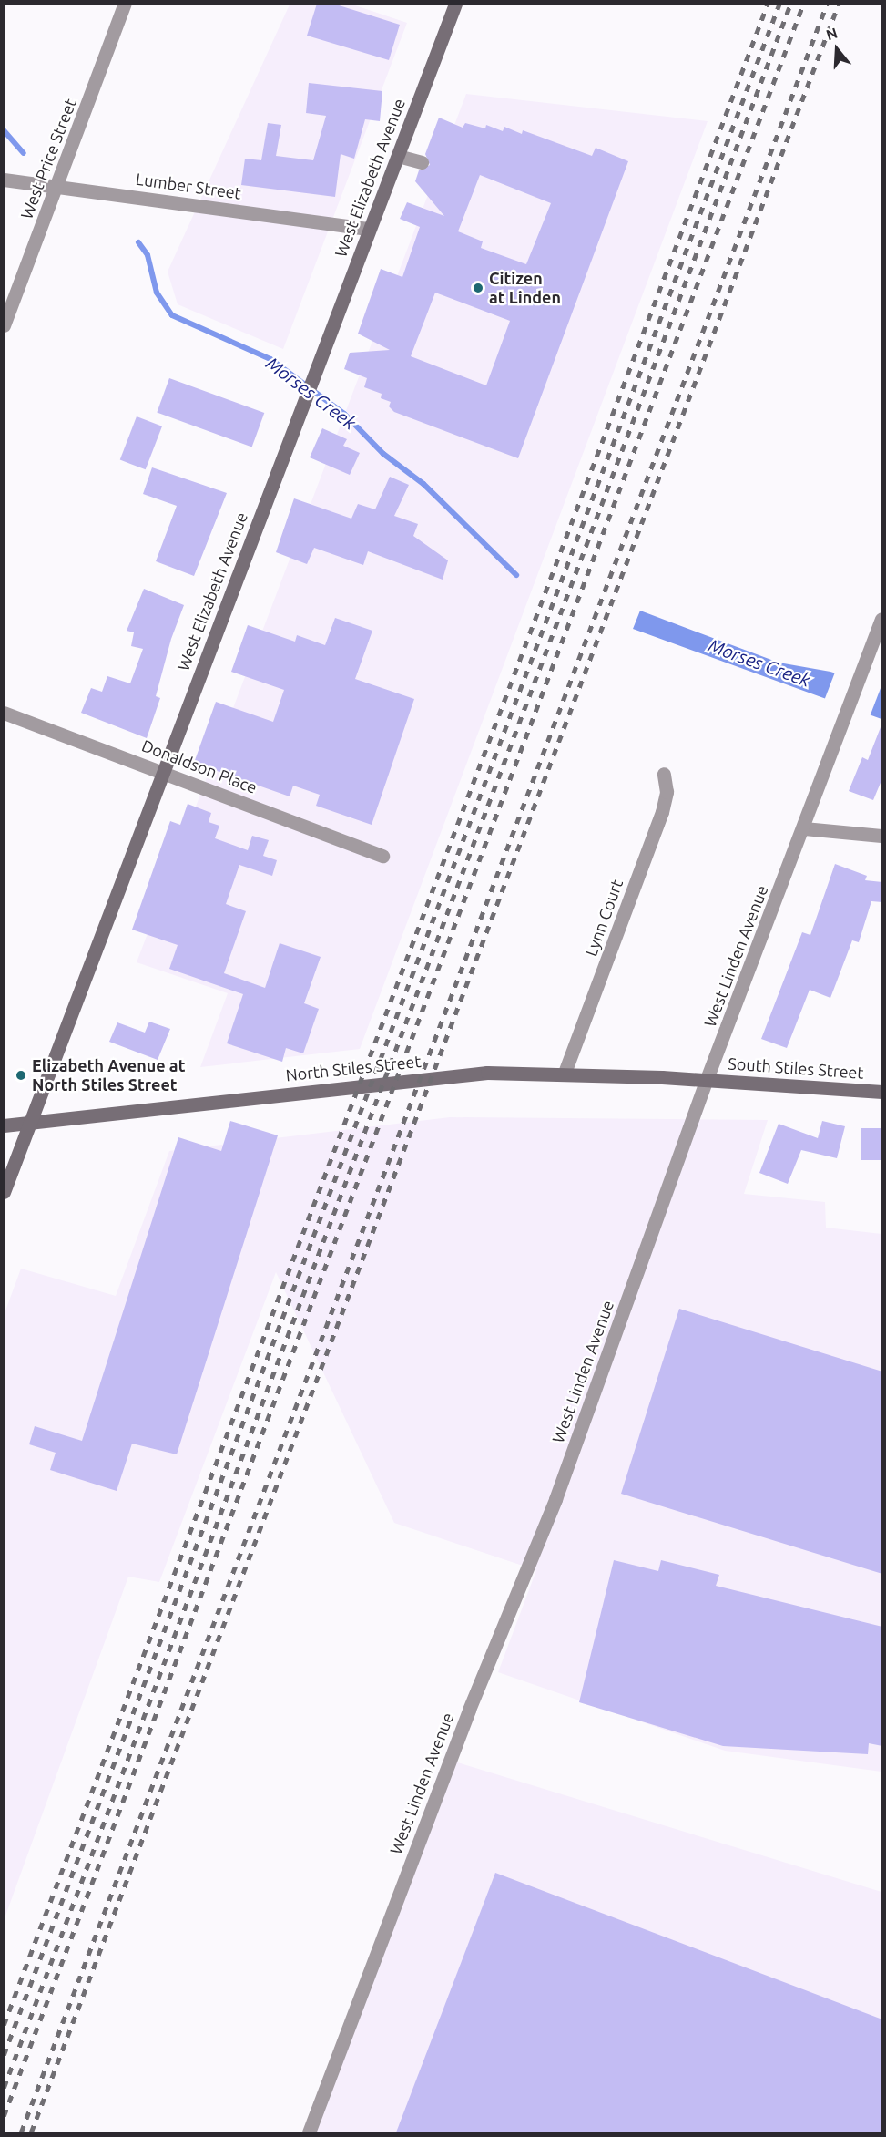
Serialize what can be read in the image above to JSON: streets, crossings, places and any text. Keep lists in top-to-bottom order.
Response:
{
  "streets": {
    "street": [
      "West Price Street",
      "West Elizabeth Avenue",
      "Lumber Street",
      "Donaldson Place",
      "Lynn Court",
      "West Linden Avenue",
      "North Stiles Street",
      "South Stiles Street"
    ]
  },
  "crossings": [
    ["West Price Street", "Lumber Street"],
    ["West Elizabeth Avenue", "Lumber Street"],
    ["West Elizabeth Avenue", "Donaldson Place"],
    ["West Elizabeth Avenue", "North Stiles Street"],
    ["Lynn Court", "North Stiles Street"],
    ["West Linden Avenue", "North Stiles Street"],
    ["West Linden Avenue", "South Stiles Street"],
    ["North Stiles Street", "South Stiles Street"]
  ],
  "water": ["Morses Creek"],
  "places": ["Citizen at Linden", "Elizabeth Avenue at North Stiles Street"],
  "north": "top"
}
